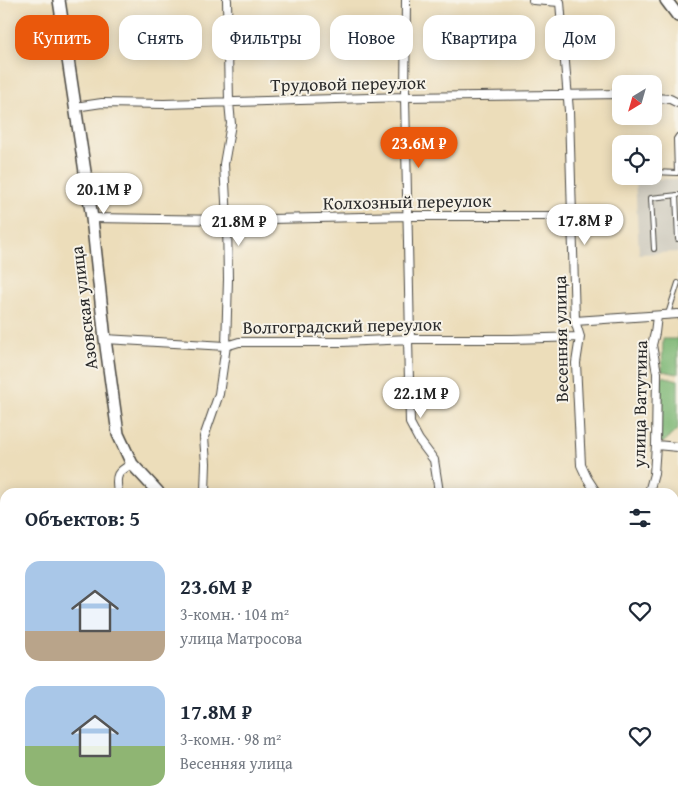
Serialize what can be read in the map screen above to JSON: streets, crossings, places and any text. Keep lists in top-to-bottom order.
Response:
{
  "streets": {
    "street": [
      "Трудовой переулок",
      "Колхозный переулок",
      "Азовская улица",
      "Волгоградский переулок",
      "Весенняя улица",
      "улица Ватутина"
    ]
  },
  "crossings": [
    ["Трудовой переулок", "Азовская улица"],
    ["Трудовой переулок", "Весенняя улица"],
    ["Колхозный переулок", "Азовская улица"],
    ["Колхозный переулок", "Весенняя улица"],
    ["Азовская улица", "Волгоградский переулок"],
    ["Волгоградский переулок", "Весенняя улица"]
  ],
  "north": "bottom left",
  "page": {
    "chip": [
      "Купить",
      "Снять",
      "Фильтры",
      "Новое",
      "Квартира",
      "Дом"
    ],
    "price": [
      "23.6M ₽",
      "20.1M ₽",
      "17.8M ₽",
      "21.8M ₽",
      "22.1M ₽"
    ],
    "heading": "Объектов: 5",
    "list": [
      {
        "name": "23.6M ₽",
        "note": "3-комн. · 104 m² · улица Матросова"
      },
      {
        "name": "17.8M ₽",
        "note": "3-комн. · 98 m² · Весенняя улица"
      }
    ]
  }
}
